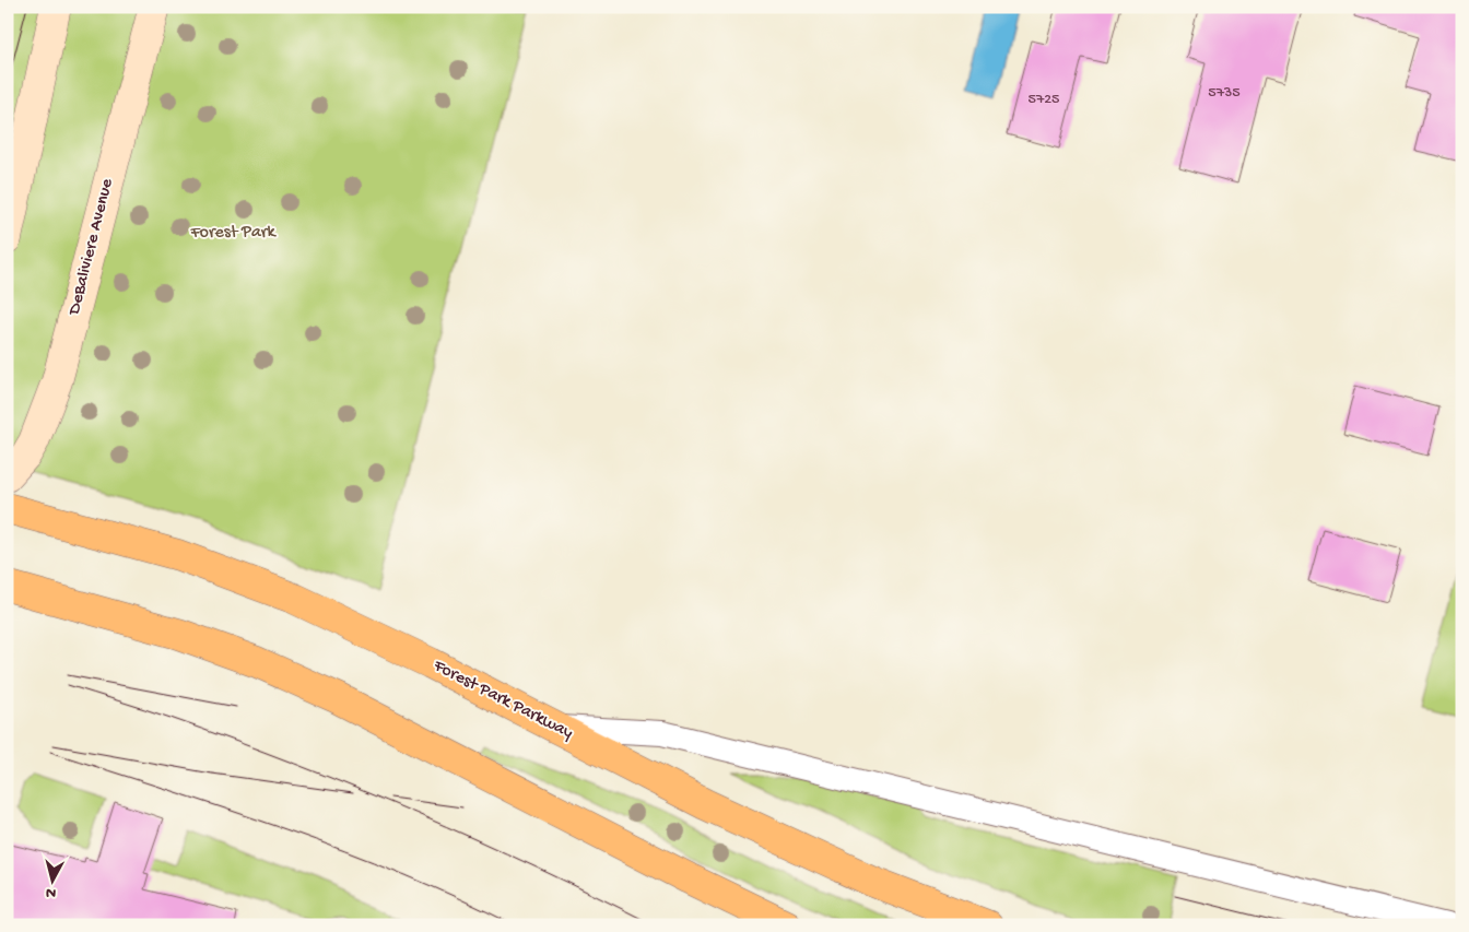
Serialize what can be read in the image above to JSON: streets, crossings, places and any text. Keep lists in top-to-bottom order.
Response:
{
  "streets": {
    "main road": ["Forest Park Parkway"],
    "street": ["DeBaliviere Avenue"]
  },
  "parks": ["Forest Park"],
  "house_numbers": ["5735", "5725"],
  "north": "bottom"
}
